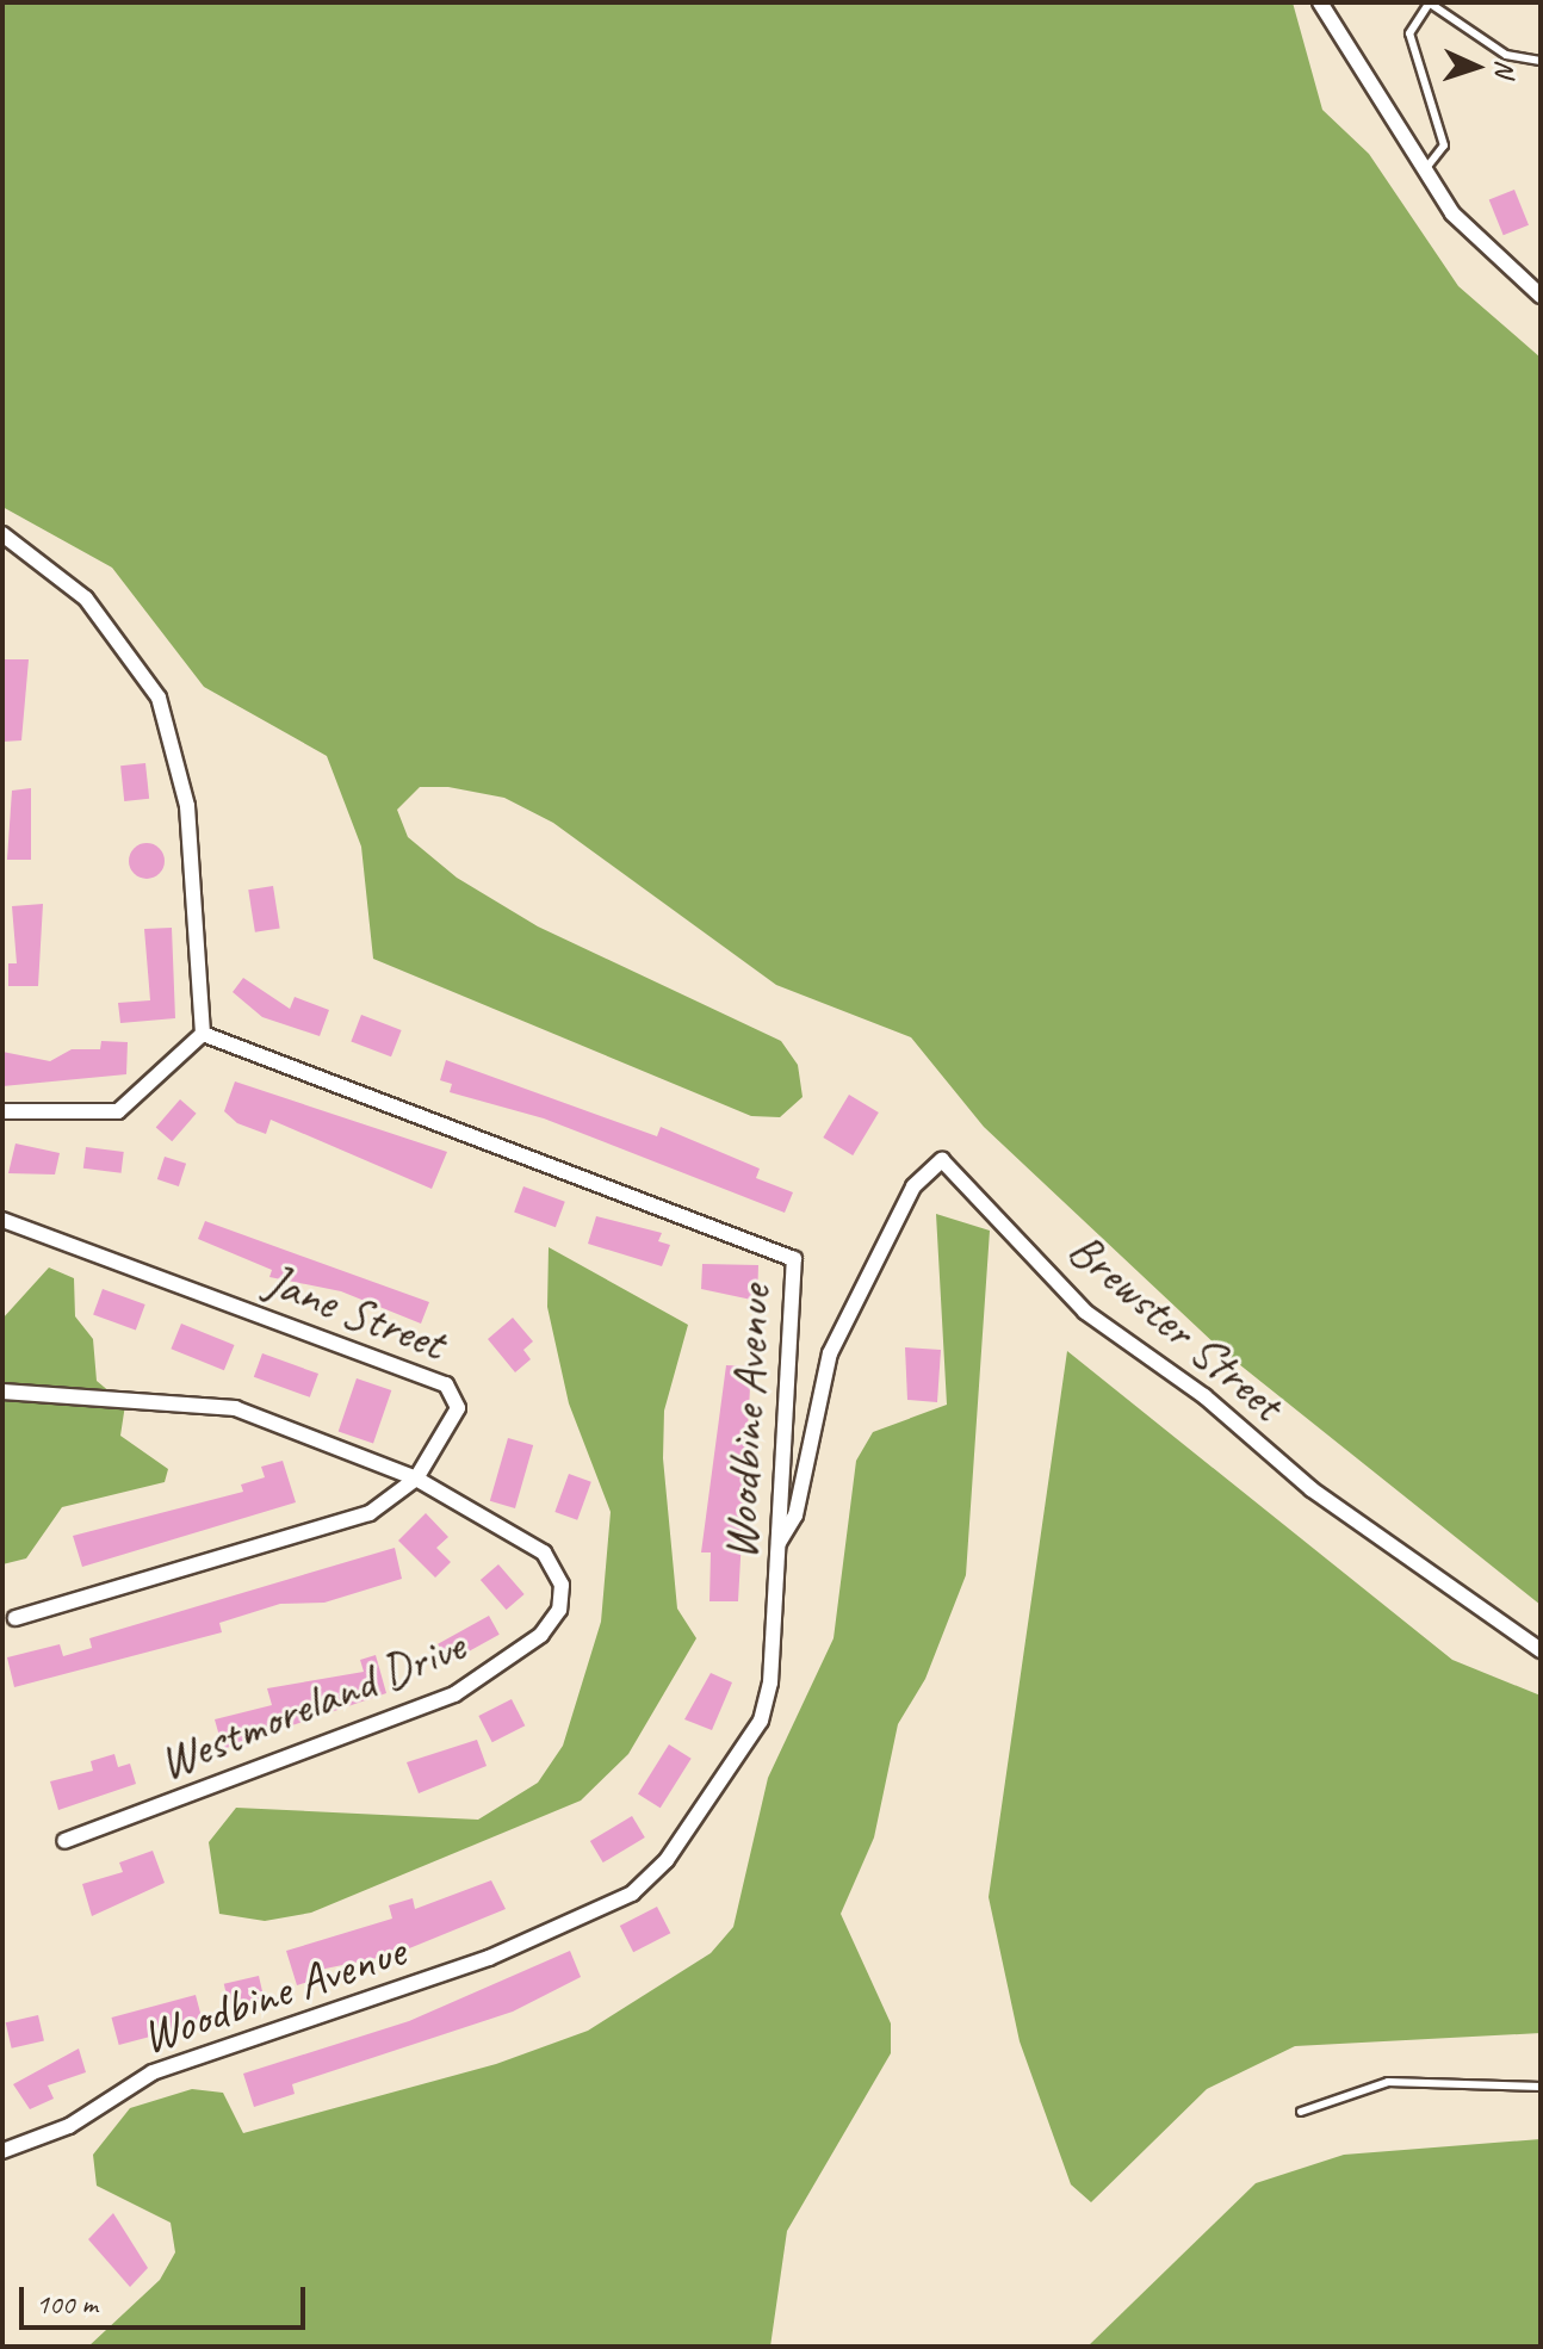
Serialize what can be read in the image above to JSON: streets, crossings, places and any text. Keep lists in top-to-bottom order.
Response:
{
  "streets": {
    "street": [
      "Jane Street",
      "Brewster Street",
      "Woodbine Avenue",
      "Westmoreland Drive"
    ]
  },
  "crossings": [
    ["Jane Street", "Westmoreland Drive"],
    ["Brewster Street", "Woodbine Avenue"]
  ],
  "scale_bar": "100 m",
  "north": "right"
}
